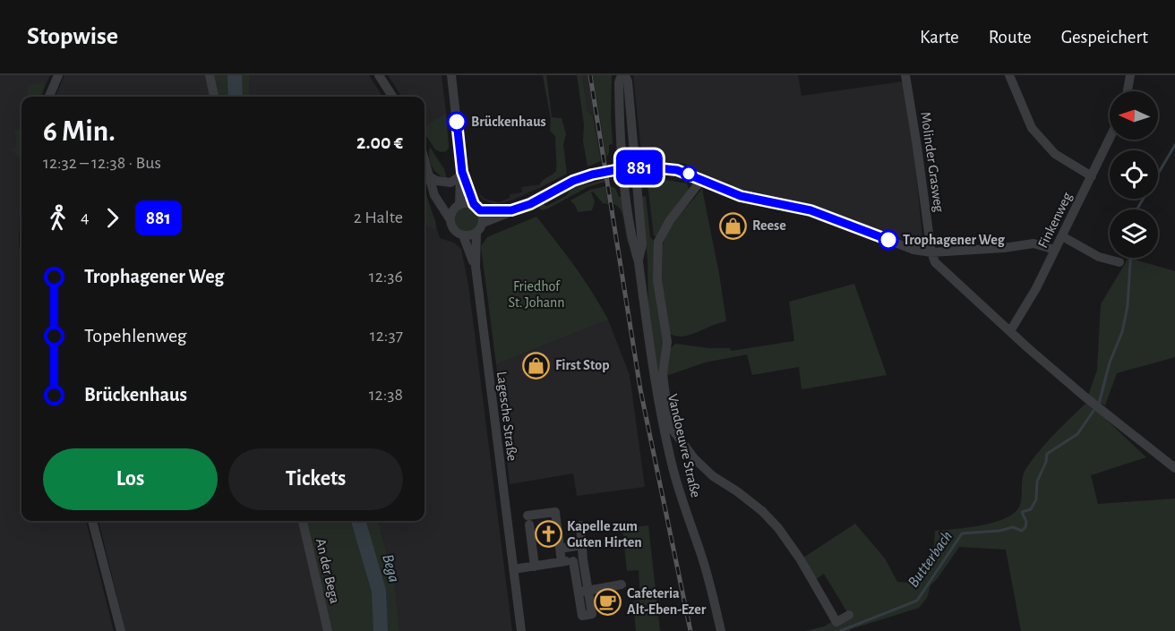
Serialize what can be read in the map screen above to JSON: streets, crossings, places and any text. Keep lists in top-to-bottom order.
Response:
{
  "streets": {
    "street": [
      "Molinder Grasweg",
      "Finkenweg",
      "Lagesche Straße",
      "Vandoeuvre Straße",
      "An der Bega"
    ]
  },
  "water": ["Butterbach", "Bega"],
  "parks": ["Friedhof St. Johann"],
  "places": {
    "other": ["Brückenhaus", "Trophagener Weg"],
    "shop": ["Reese", "First Stop"],
    "church": ["Kapelle zum Guten Hirten"],
    "cafe": ["Cafeteria Alt-Eben-Ezer"]
  },
  "lines": ["bus line 881"],
  "north": "left",
  "page": {
    "header": "Stopwise",
    "nav": ["Karte", "Route", "Gespeichert"],
    "on_map": "881",
    "heading": ["6 Min.", "12:32 – 12:38 · Bus", "2.00 €"],
    "legs": ["4", "881", "2 Halte"],
    "list": [
      {
        "name": "Trophagener Weg",
        "value": "12:36"
      },
      {
        "name": "Topehlenweg",
        "value": "12:37"
      },
      {
        "name": "Brückenhaus",
        "value": "12:38"
      }
    ],
    "buttons": ["Los", "Tickets"]
  }
}
